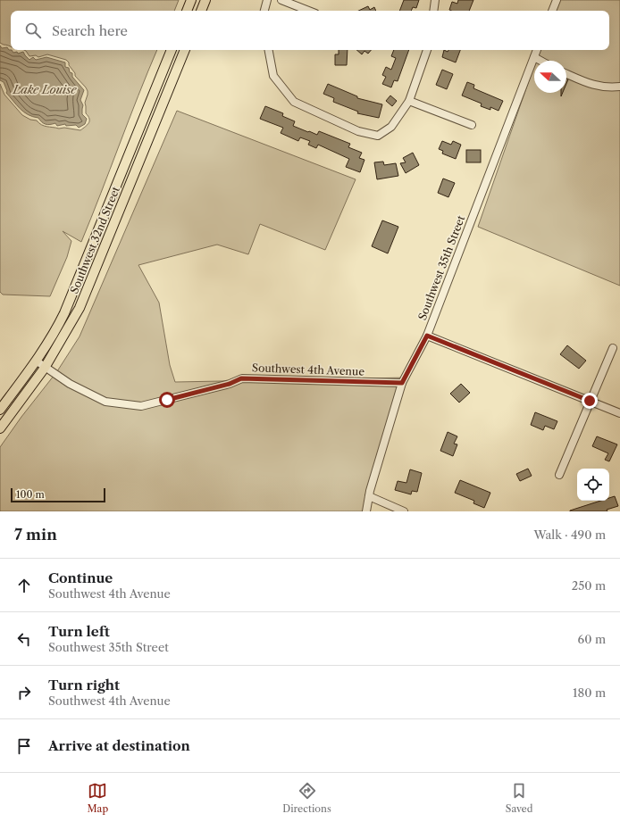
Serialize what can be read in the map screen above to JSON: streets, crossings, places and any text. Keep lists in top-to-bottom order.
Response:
{
  "streets": {
    "main road": ["Southwest 32nd Street"],
    "street": ["Southwest 35th Street", "Southwest 4th Avenue"]
  },
  "crossings": [
    ["Southwest 32nd Street", "Southwest 4th Avenue"],
    ["Southwest 35th Street", "Southwest 4th Avenue"]
  ],
  "water": ["Lake Louise"],
  "scale_bar": "100 m",
  "north": "left",
  "page": {
    "search": "Search here",
    "scale": "100 m",
    "heading": ["7 min", "Walk · 490 m"],
    "list": [
      ["Continue", "Southwest 4th Avenue", "250 m"],
      ["Turn left", "Southwest 35th Street", "60 m"],
      ["Turn right", "Southwest 4th Avenue", "180 m"],
      "Arrive at destination"
    ],
    "nav": ["Map", "Directions", "Saved"]
  }
}
